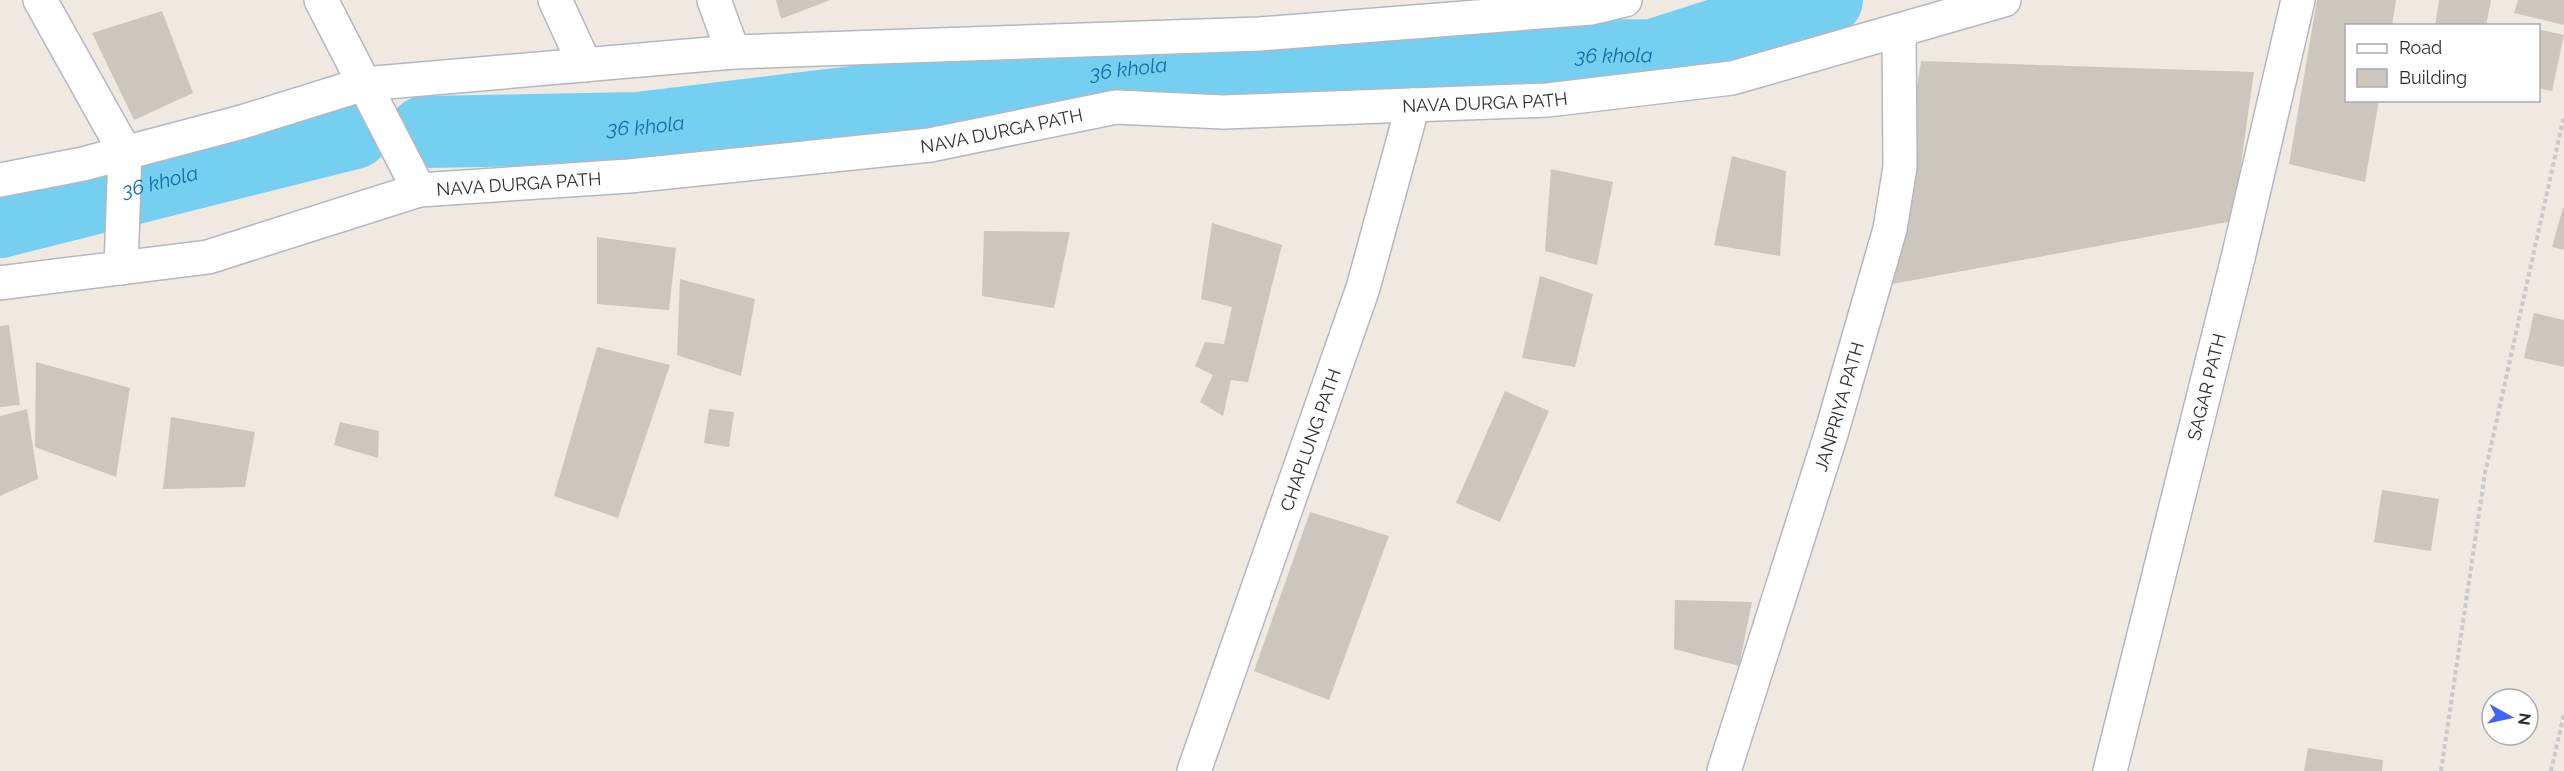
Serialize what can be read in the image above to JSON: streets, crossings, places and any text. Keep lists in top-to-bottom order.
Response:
{
  "streets": {
    "street": [
      "NAVA DURGA PATH",
      "SAGAR PATH",
      "JANPRIYA PATH",
      "CHAPLUNG PATH"
    ]
  },
  "crossings": [
    ["NAVA DURGA PATH", "JANPRIYA PATH"],
    ["NAVA DURGA PATH", "CHAPLUNG PATH"]
  ],
  "water": ["36 khola"],
  "legend": ["Road", "Building"],
  "north": "right"
}
